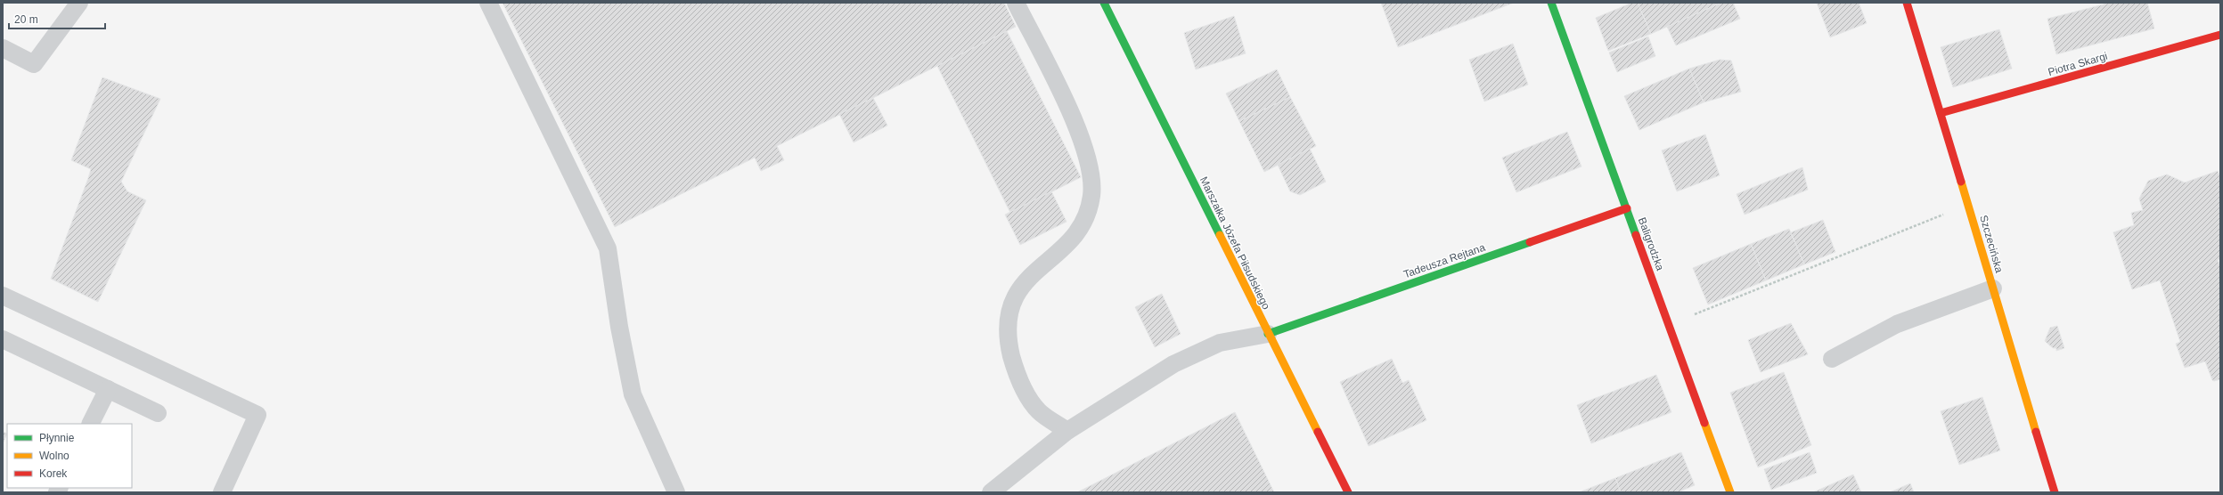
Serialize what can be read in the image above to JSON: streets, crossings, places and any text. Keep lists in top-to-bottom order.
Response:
{
  "streets": {
    "street": [
      "Piotra Skargi",
      "Marszałka Józefa Piłsudskiego",
      "Baligrodzka",
      "Szczecińska",
      "Tadeusza Rejtana"
    ]
  },
  "crossings": [
    ["Piotra Skargi", "Szczecińska"],
    ["Marszałka Józefa Piłsudskiego", "Tadeusza Rejtana"],
    ["Baligrodzka", "Tadeusza Rejtana"]
  ],
  "legend": ["Płynnie", "Wolno", "Korek"],
  "scale_bar": "20 m"
}
